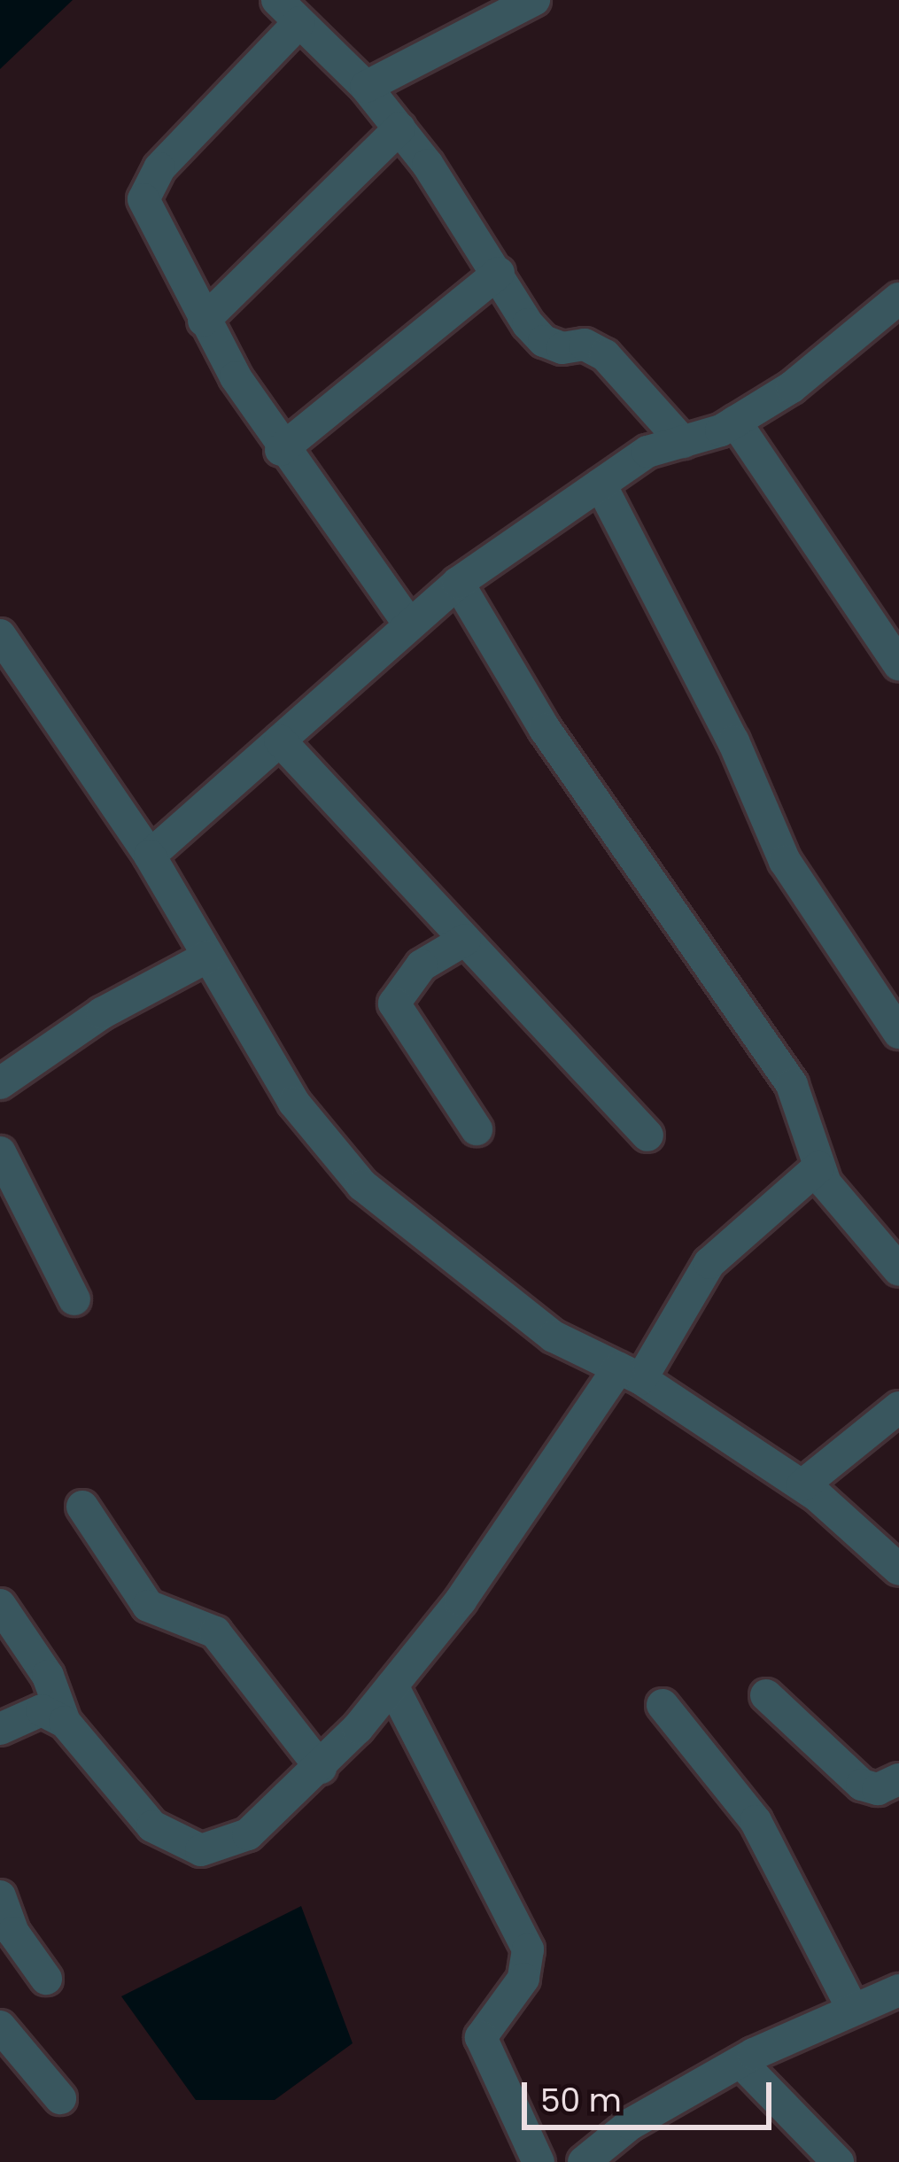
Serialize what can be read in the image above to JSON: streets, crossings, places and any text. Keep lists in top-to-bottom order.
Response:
{
  "scale_bar": "50 m"
}
